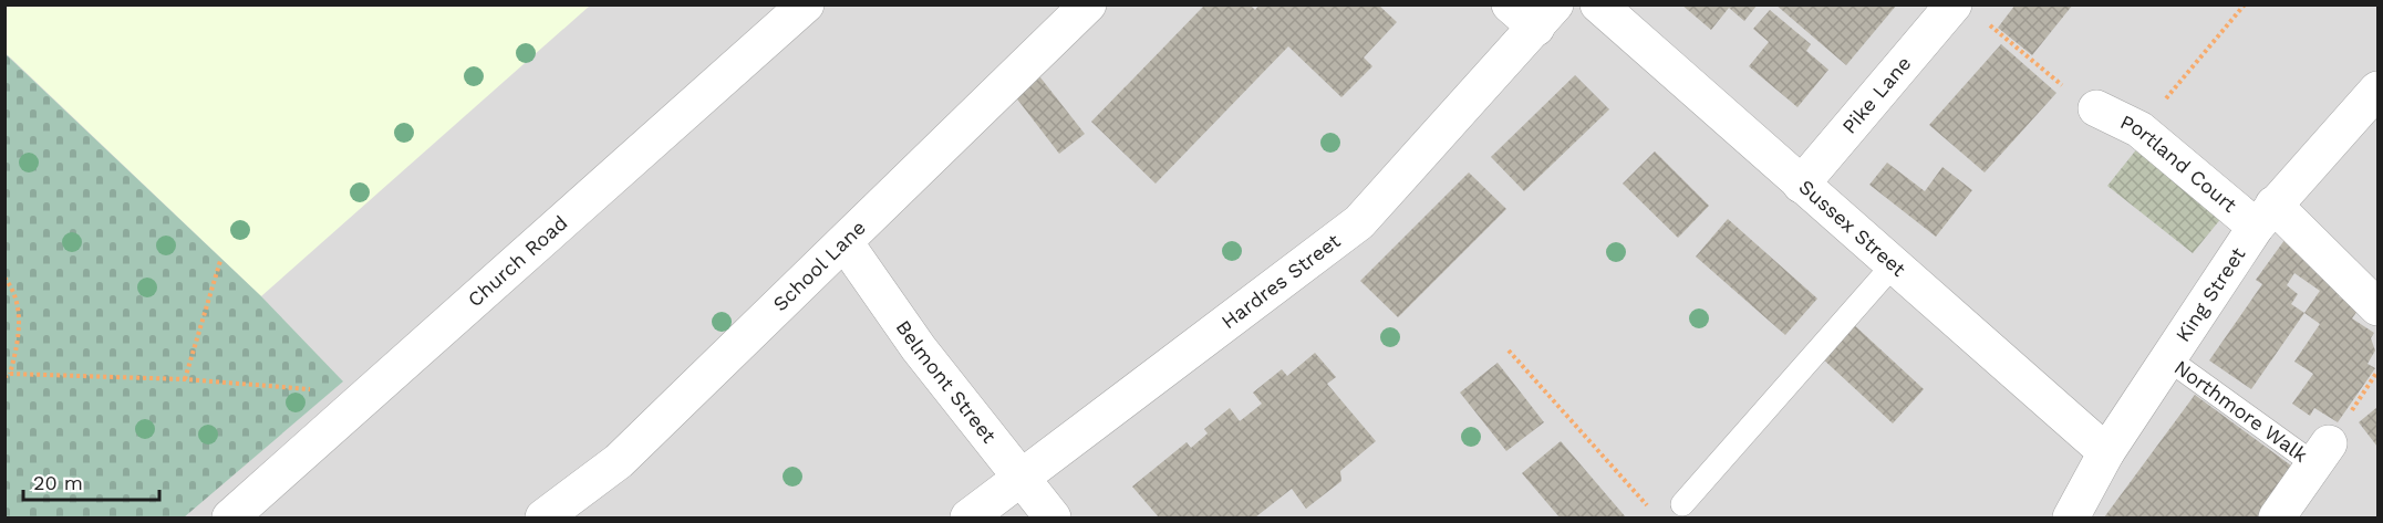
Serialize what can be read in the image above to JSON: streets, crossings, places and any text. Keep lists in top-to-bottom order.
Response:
{
  "streets": {
    "street": [
      "Pike Lane",
      "Portland Court",
      "Sussex Street",
      "Church Road",
      "School Lane",
      "Hardres Street",
      "King Street",
      "Belmont Street",
      "Northmore Walk"
    ]
  },
  "crossings": [
    ["Pike Lane", "Sussex Street"],
    ["Portland Court", "King Street"],
    ["Sussex Street", "King Street"],
    ["School Lane", "Belmont Street"],
    ["Hardres Street", "Belmont Street"],
    ["King Street", "Northmore Walk"]
  ],
  "scale_bar": "20 m"
}
